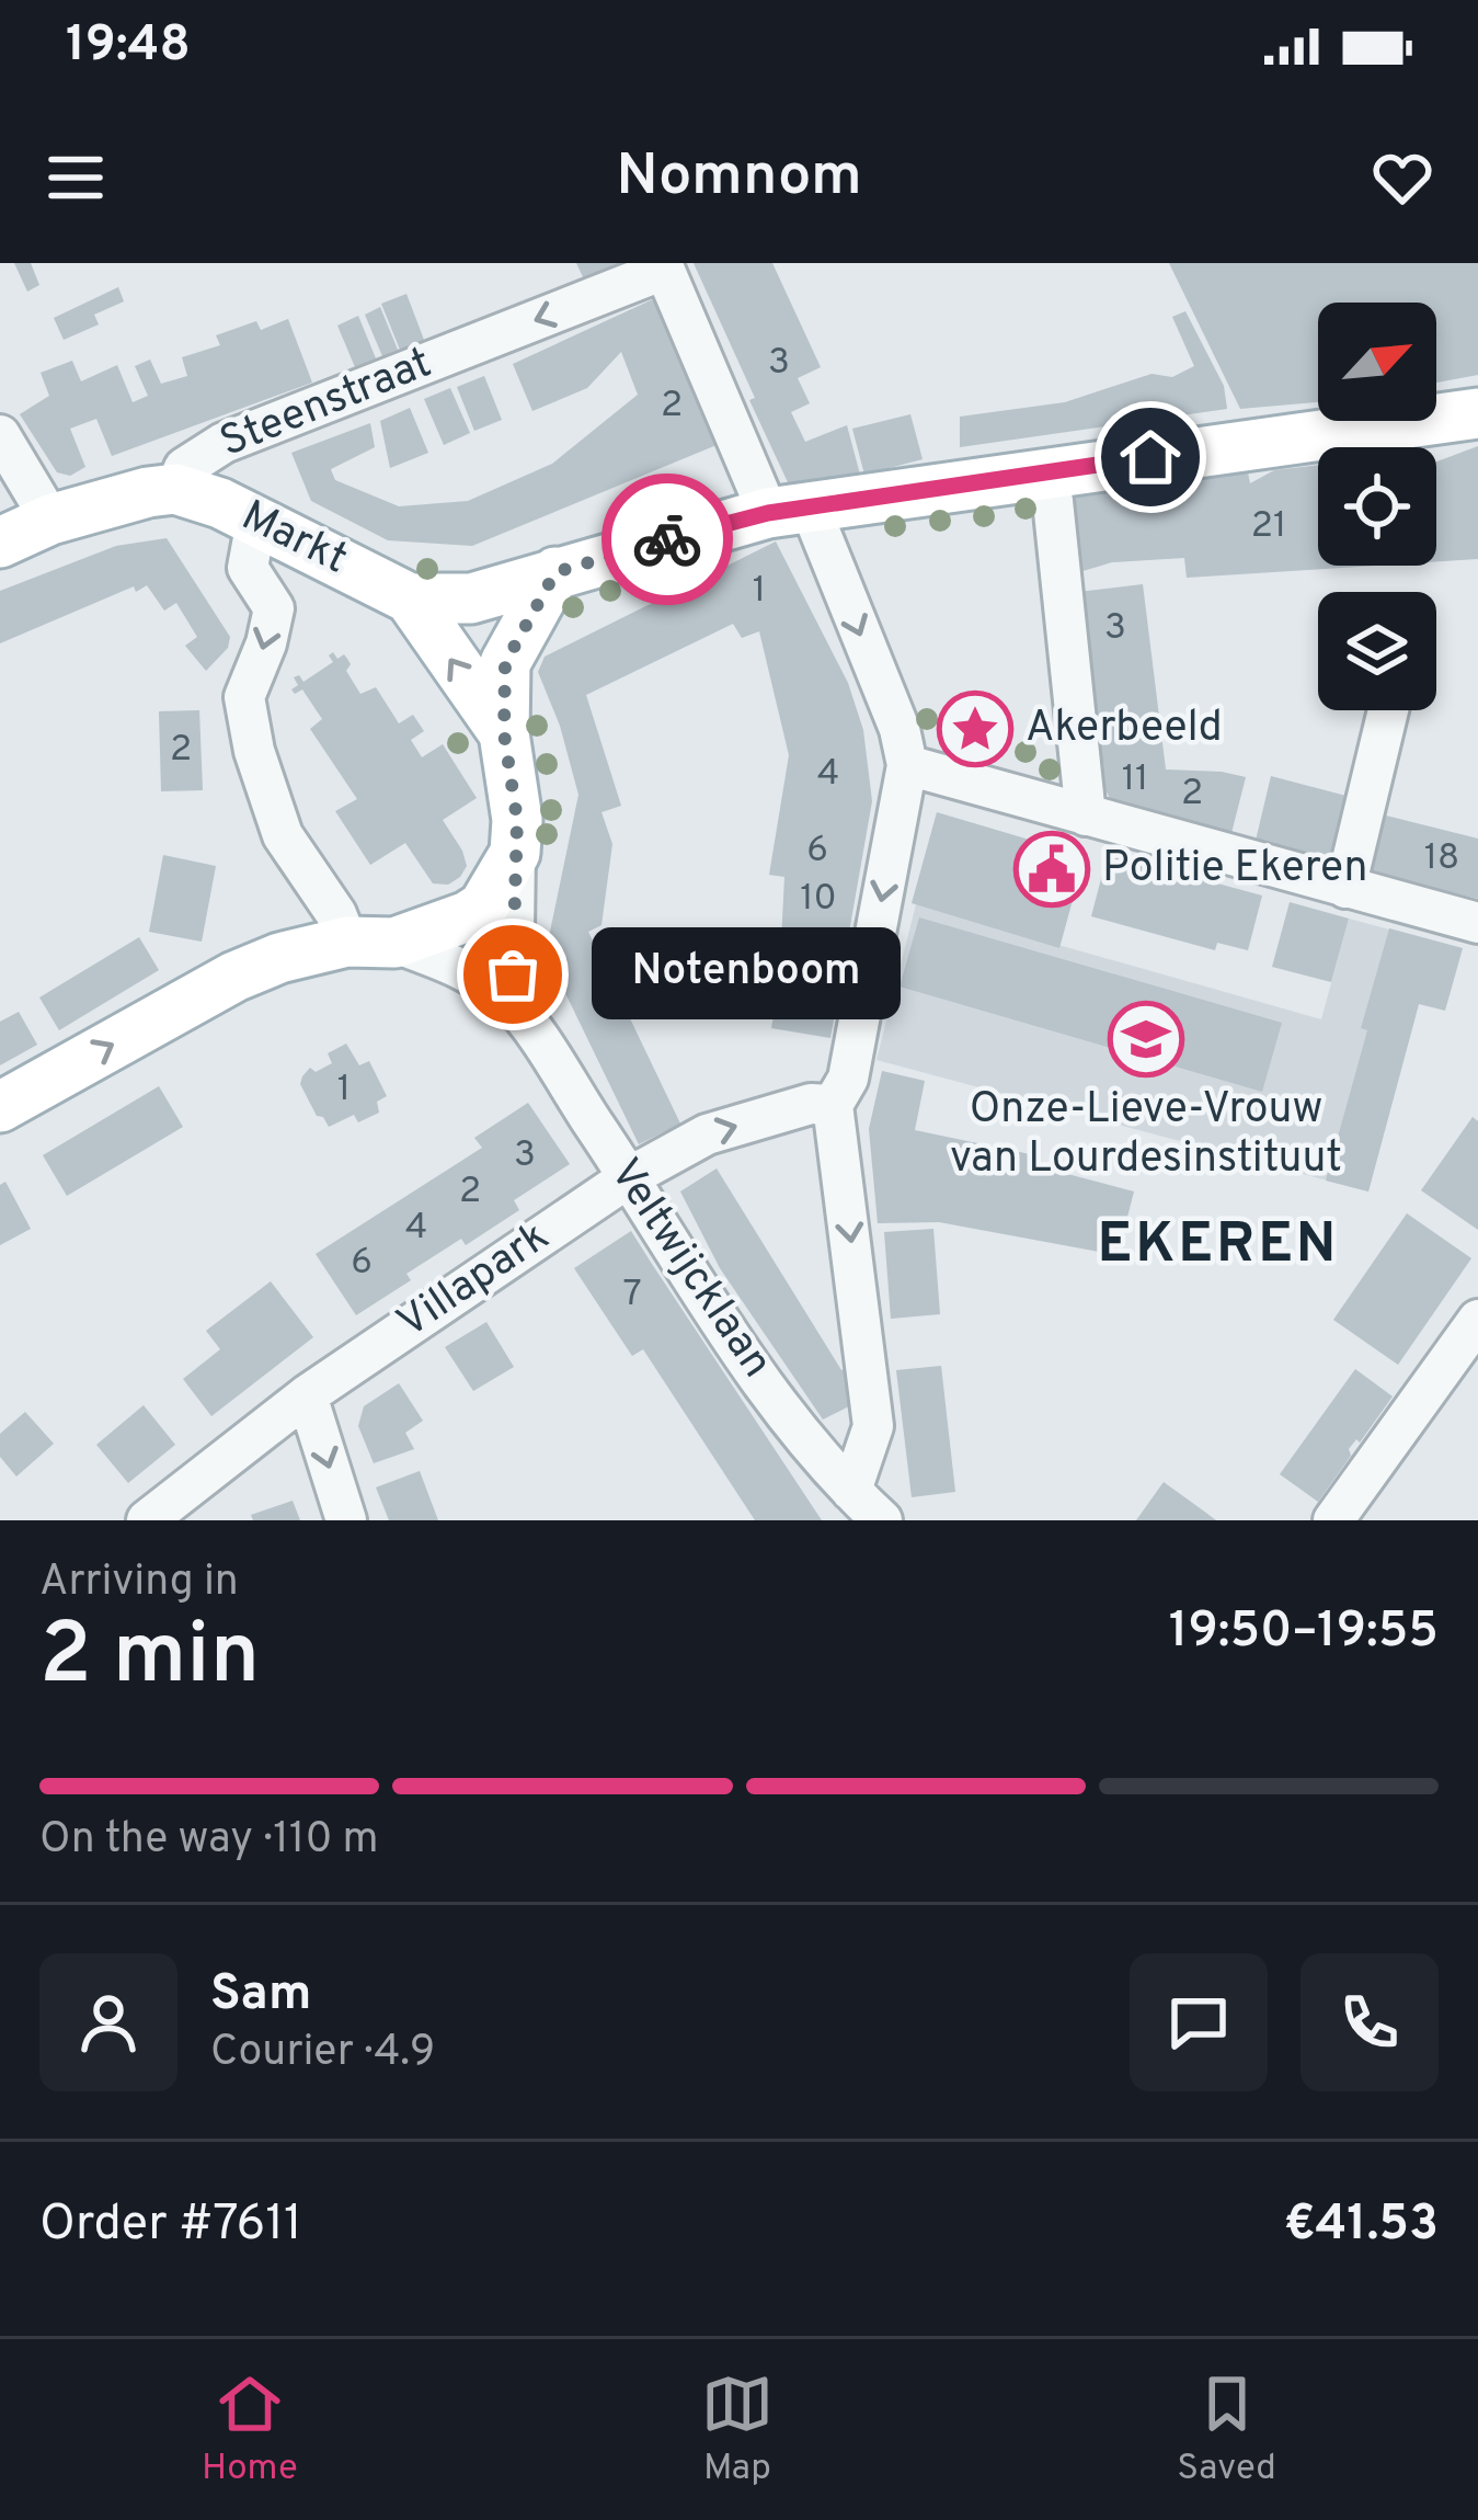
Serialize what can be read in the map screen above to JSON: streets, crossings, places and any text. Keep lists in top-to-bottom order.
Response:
{
  "streets": {
    "main road": ["Steenstraat", "Markt"],
    "street": ["Veltwijcklaan", "Villapark"]
  },
  "crossings": [
    ["Steenstraat", "Markt"],
    ["Veltwijcklaan", "Villapark"]
  ],
  "one_way": ["Steenstraat"],
  "districts": ["EKEREN"],
  "places": {
    "place": ["Akerbeeld"],
    "public building": ["Politie Ekeren"],
    "other": ["Notenboom"],
    "school or university": ["Onze-Lieve-Vrouw van Lourdesinstituut"]
  },
  "house_numbers": [
    "3",
    "2",
    "21",
    "1",
    "3",
    "2",
    "4",
    "11",
    "2",
    "6",
    "18",
    "10",
    "1",
    "3",
    "2",
    "4",
    "6",
    "7"
  ],
  "north": "top right",
  "page": {
    "status": "19:48",
    "header": "Nomnom",
    "bubble": "Notenboom",
    "heading": ["2 min", "Arriving in", "19:50–19:55"],
    "panel": [
      "Sam",
      "Courier · 4.9",
      "Order #7611",
      "€41.53"
    ],
    "bar": "On the way · 110 m",
    "tabs": ["Home", "Map", "Saved"]
  }
}
